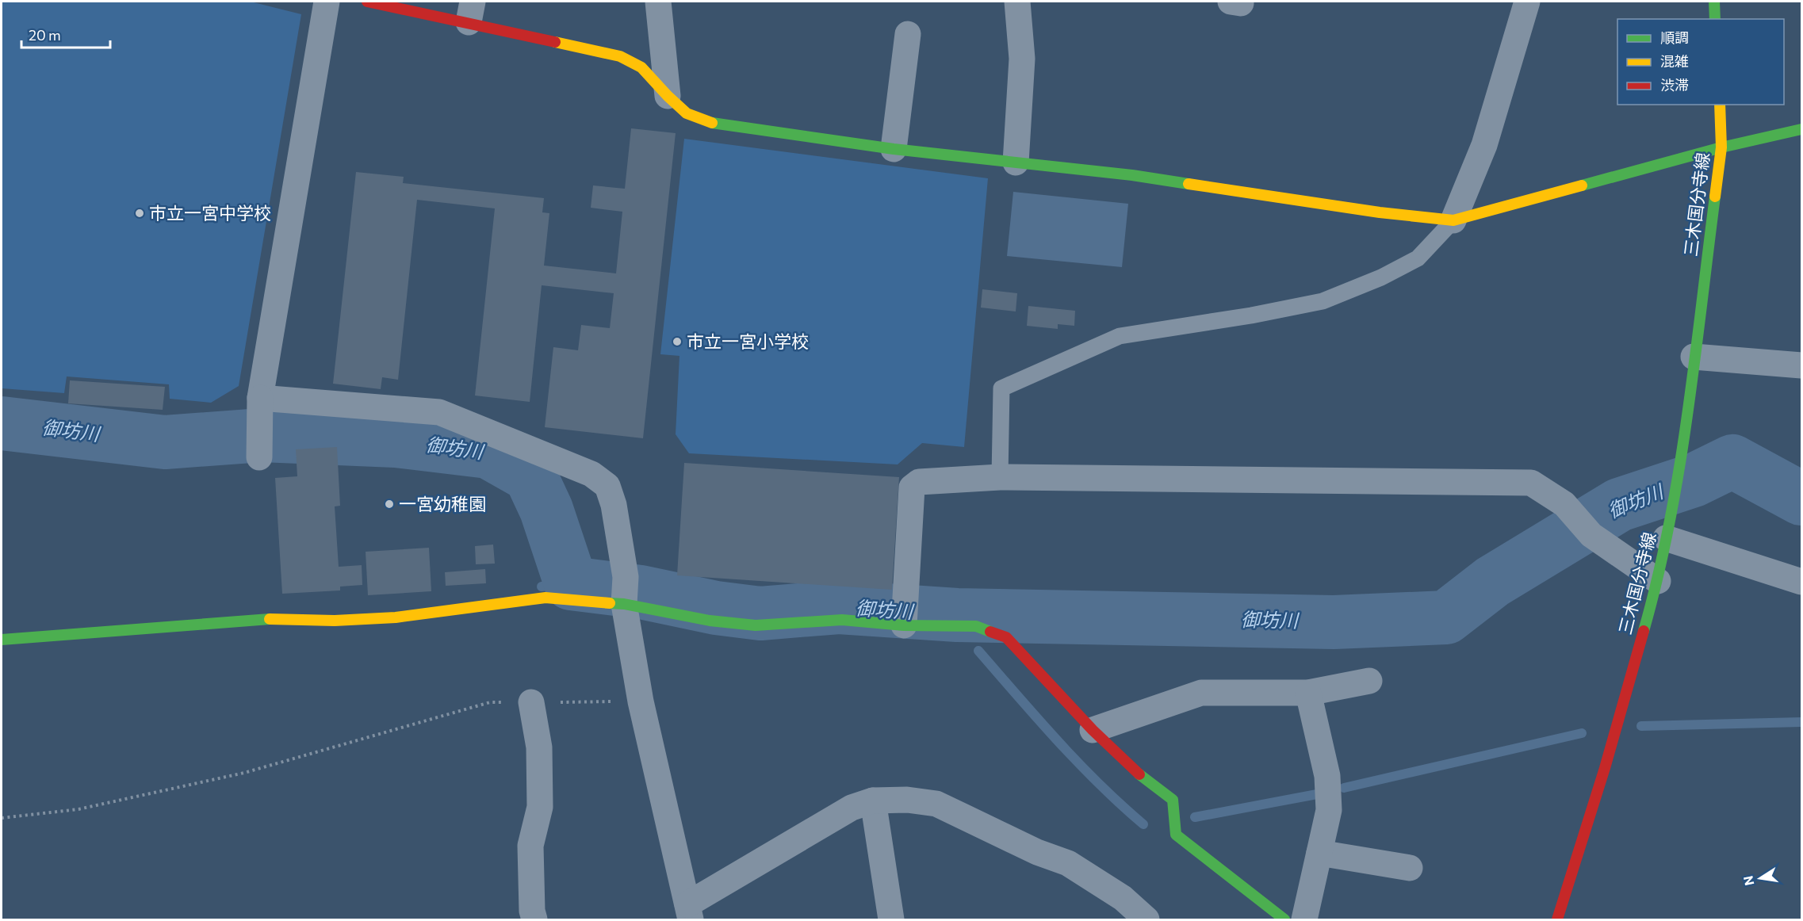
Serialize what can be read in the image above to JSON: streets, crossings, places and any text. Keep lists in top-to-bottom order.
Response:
{
  "streets": {
    "street": ["三木国分寺線"]
  },
  "water": ["御坊川"],
  "places": ["市立一宮中学校", "市立一宮小学校", "一宮幼稚園"],
  "legend": ["順調", "混雑", "渋滞"],
  "scale_bar": "20 m",
  "north": "left"
}
